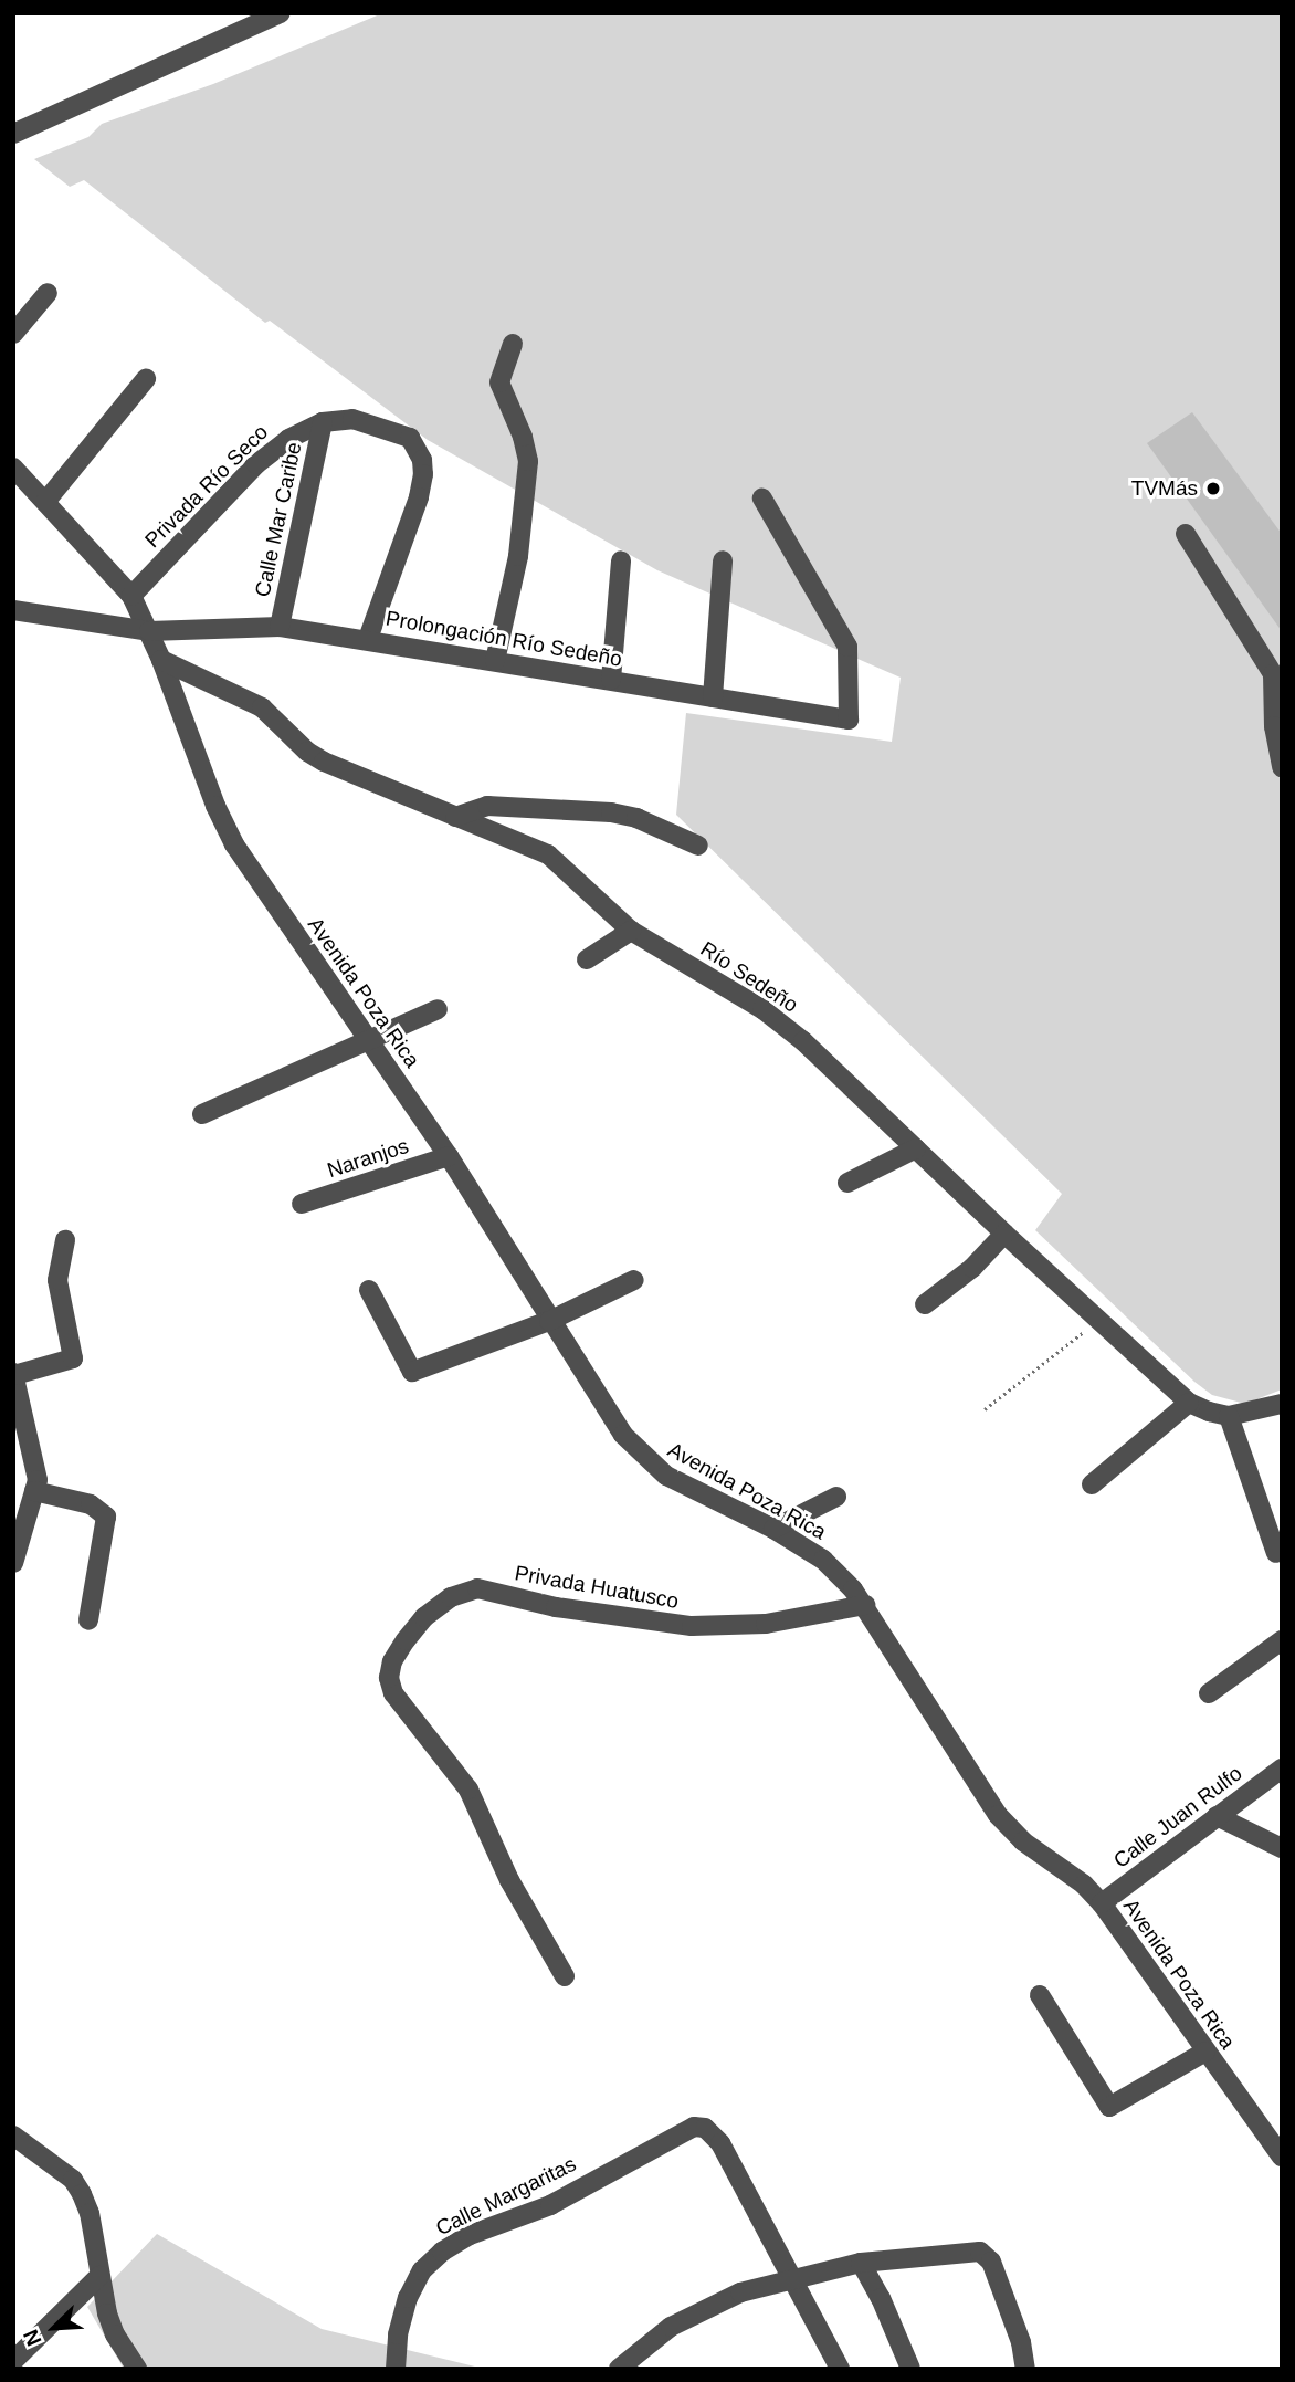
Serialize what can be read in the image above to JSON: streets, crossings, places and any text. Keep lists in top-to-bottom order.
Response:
{
  "streets": {
    "street": [
      "Privada Río Seco",
      "Calle Mar Caribe",
      "Prolongación Río Sedeño",
      "Río Sedeño",
      "Avenida Poza Rica",
      "Naranjos",
      "Privada Huatusco",
      "Calle Juan Rulfo",
      "Calle Margaritas"
    ]
  },
  "crossings": [
    ["Privada Río Seco", "Calle Mar Caribe"],
    ["Calle Mar Caribe", "Prolongación Río Sedeño"],
    ["Río Sedeño", "Avenida Poza Rica"],
    ["Avenida Poza Rica", "Naranjos"],
    ["Avenida Poza Rica", "Privada Huatusco"],
    ["Avenida Poza Rica", "Calle Juan Rulfo"]
  ],
  "places": ["TVMás"],
  "north": "bottom left"
}
